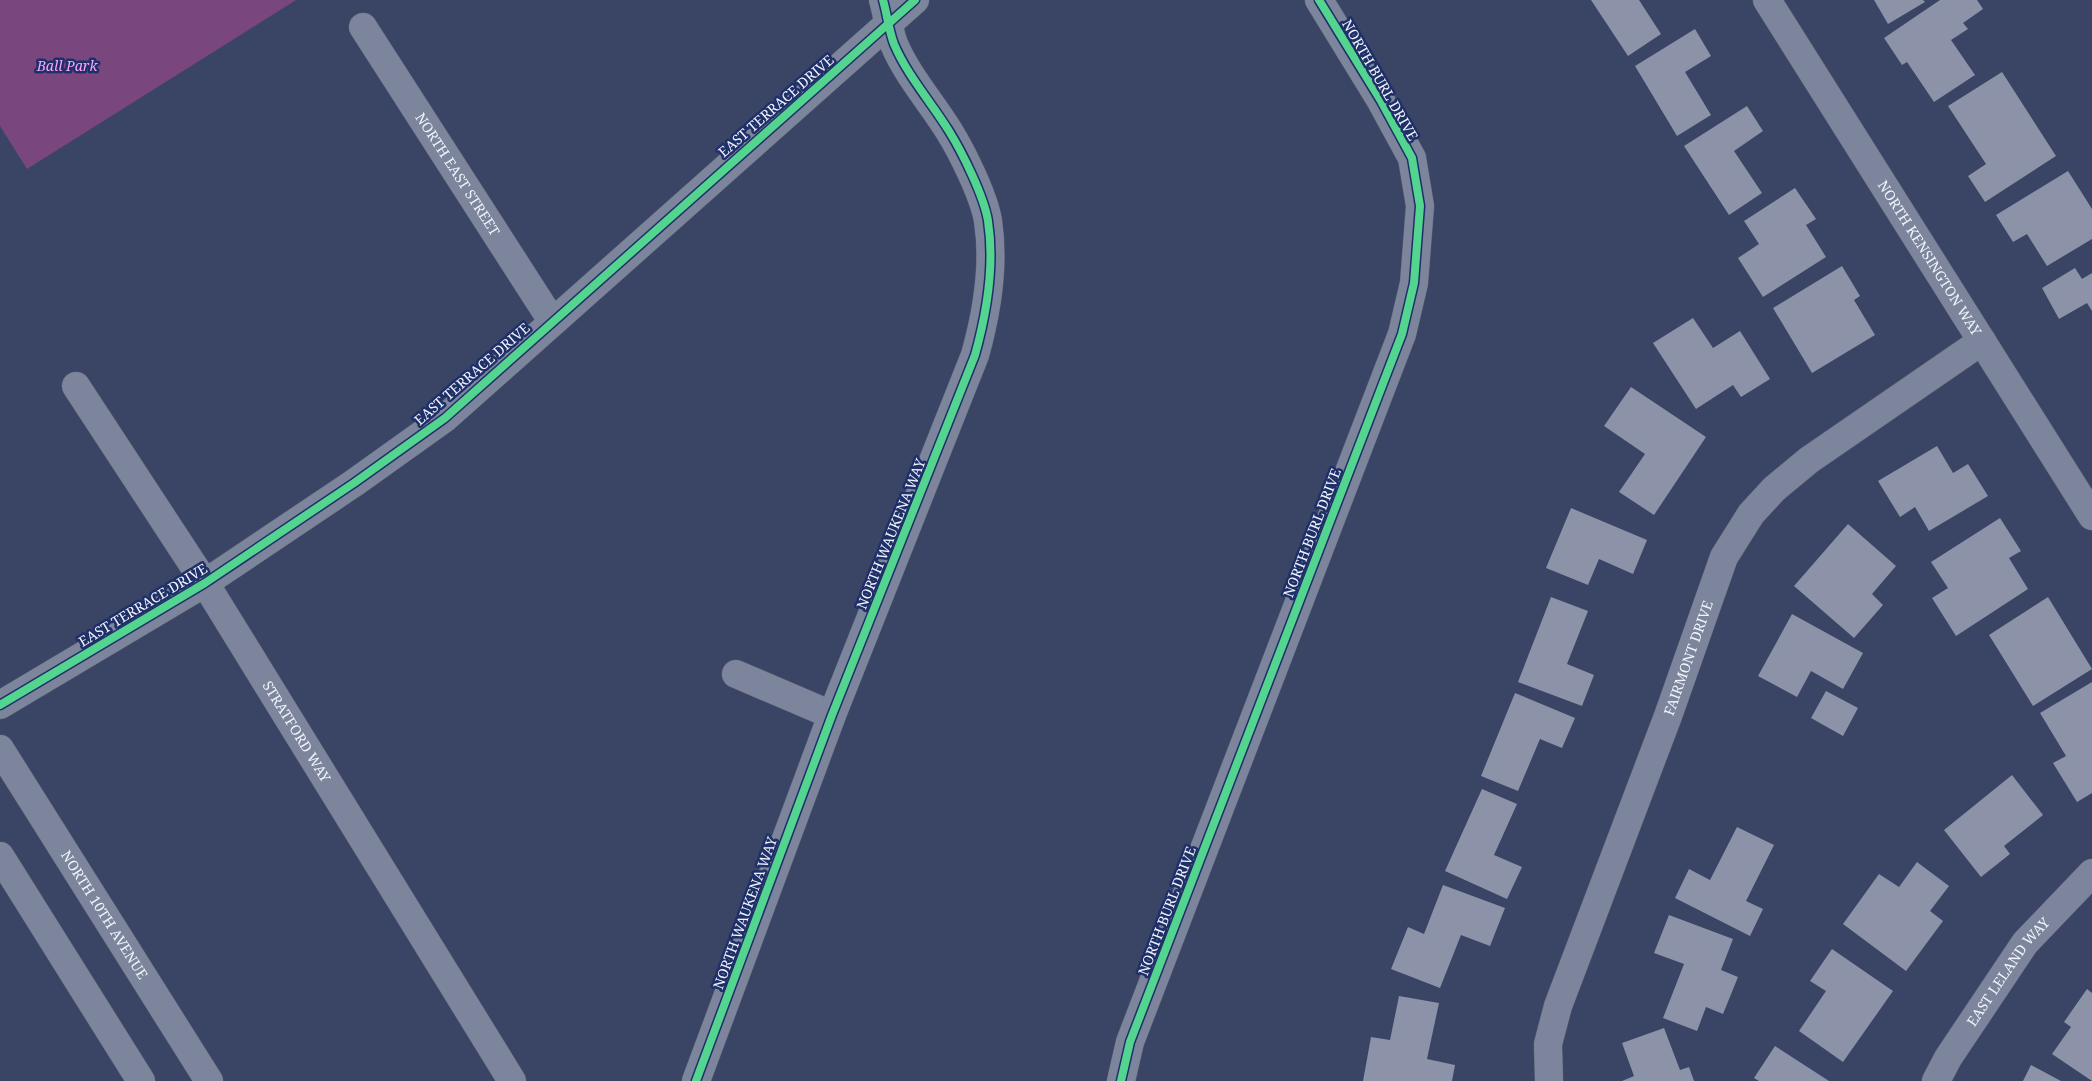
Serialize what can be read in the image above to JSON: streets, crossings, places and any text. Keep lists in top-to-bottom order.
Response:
{
  "streets": {
    "street": [
      "NORTH BURL DRIVE",
      "EAST TERRACE DRIVE",
      "NORTH EAST STREET",
      "NORTH KENSINGTON WAY",
      "NORTH WAUKENA WAY",
      "FAIRMONT DRIVE",
      "STRATFORD WAY",
      "NORTH 10TH AVENUE",
      "EAST LELAND WAY"
    ]
  },
  "crossings": [
    ["EAST TERRACE DRIVE", "NORTH EAST STREET"],
    ["EAST TERRACE DRIVE", "NORTH WAUKENA WAY"],
    ["EAST TERRACE DRIVE", "STRATFORD WAY"],
    ["NORTH KENSINGTON WAY", "FAIRMONT DRIVE"]
  ],
  "parks": ["Ball Park"]
}
